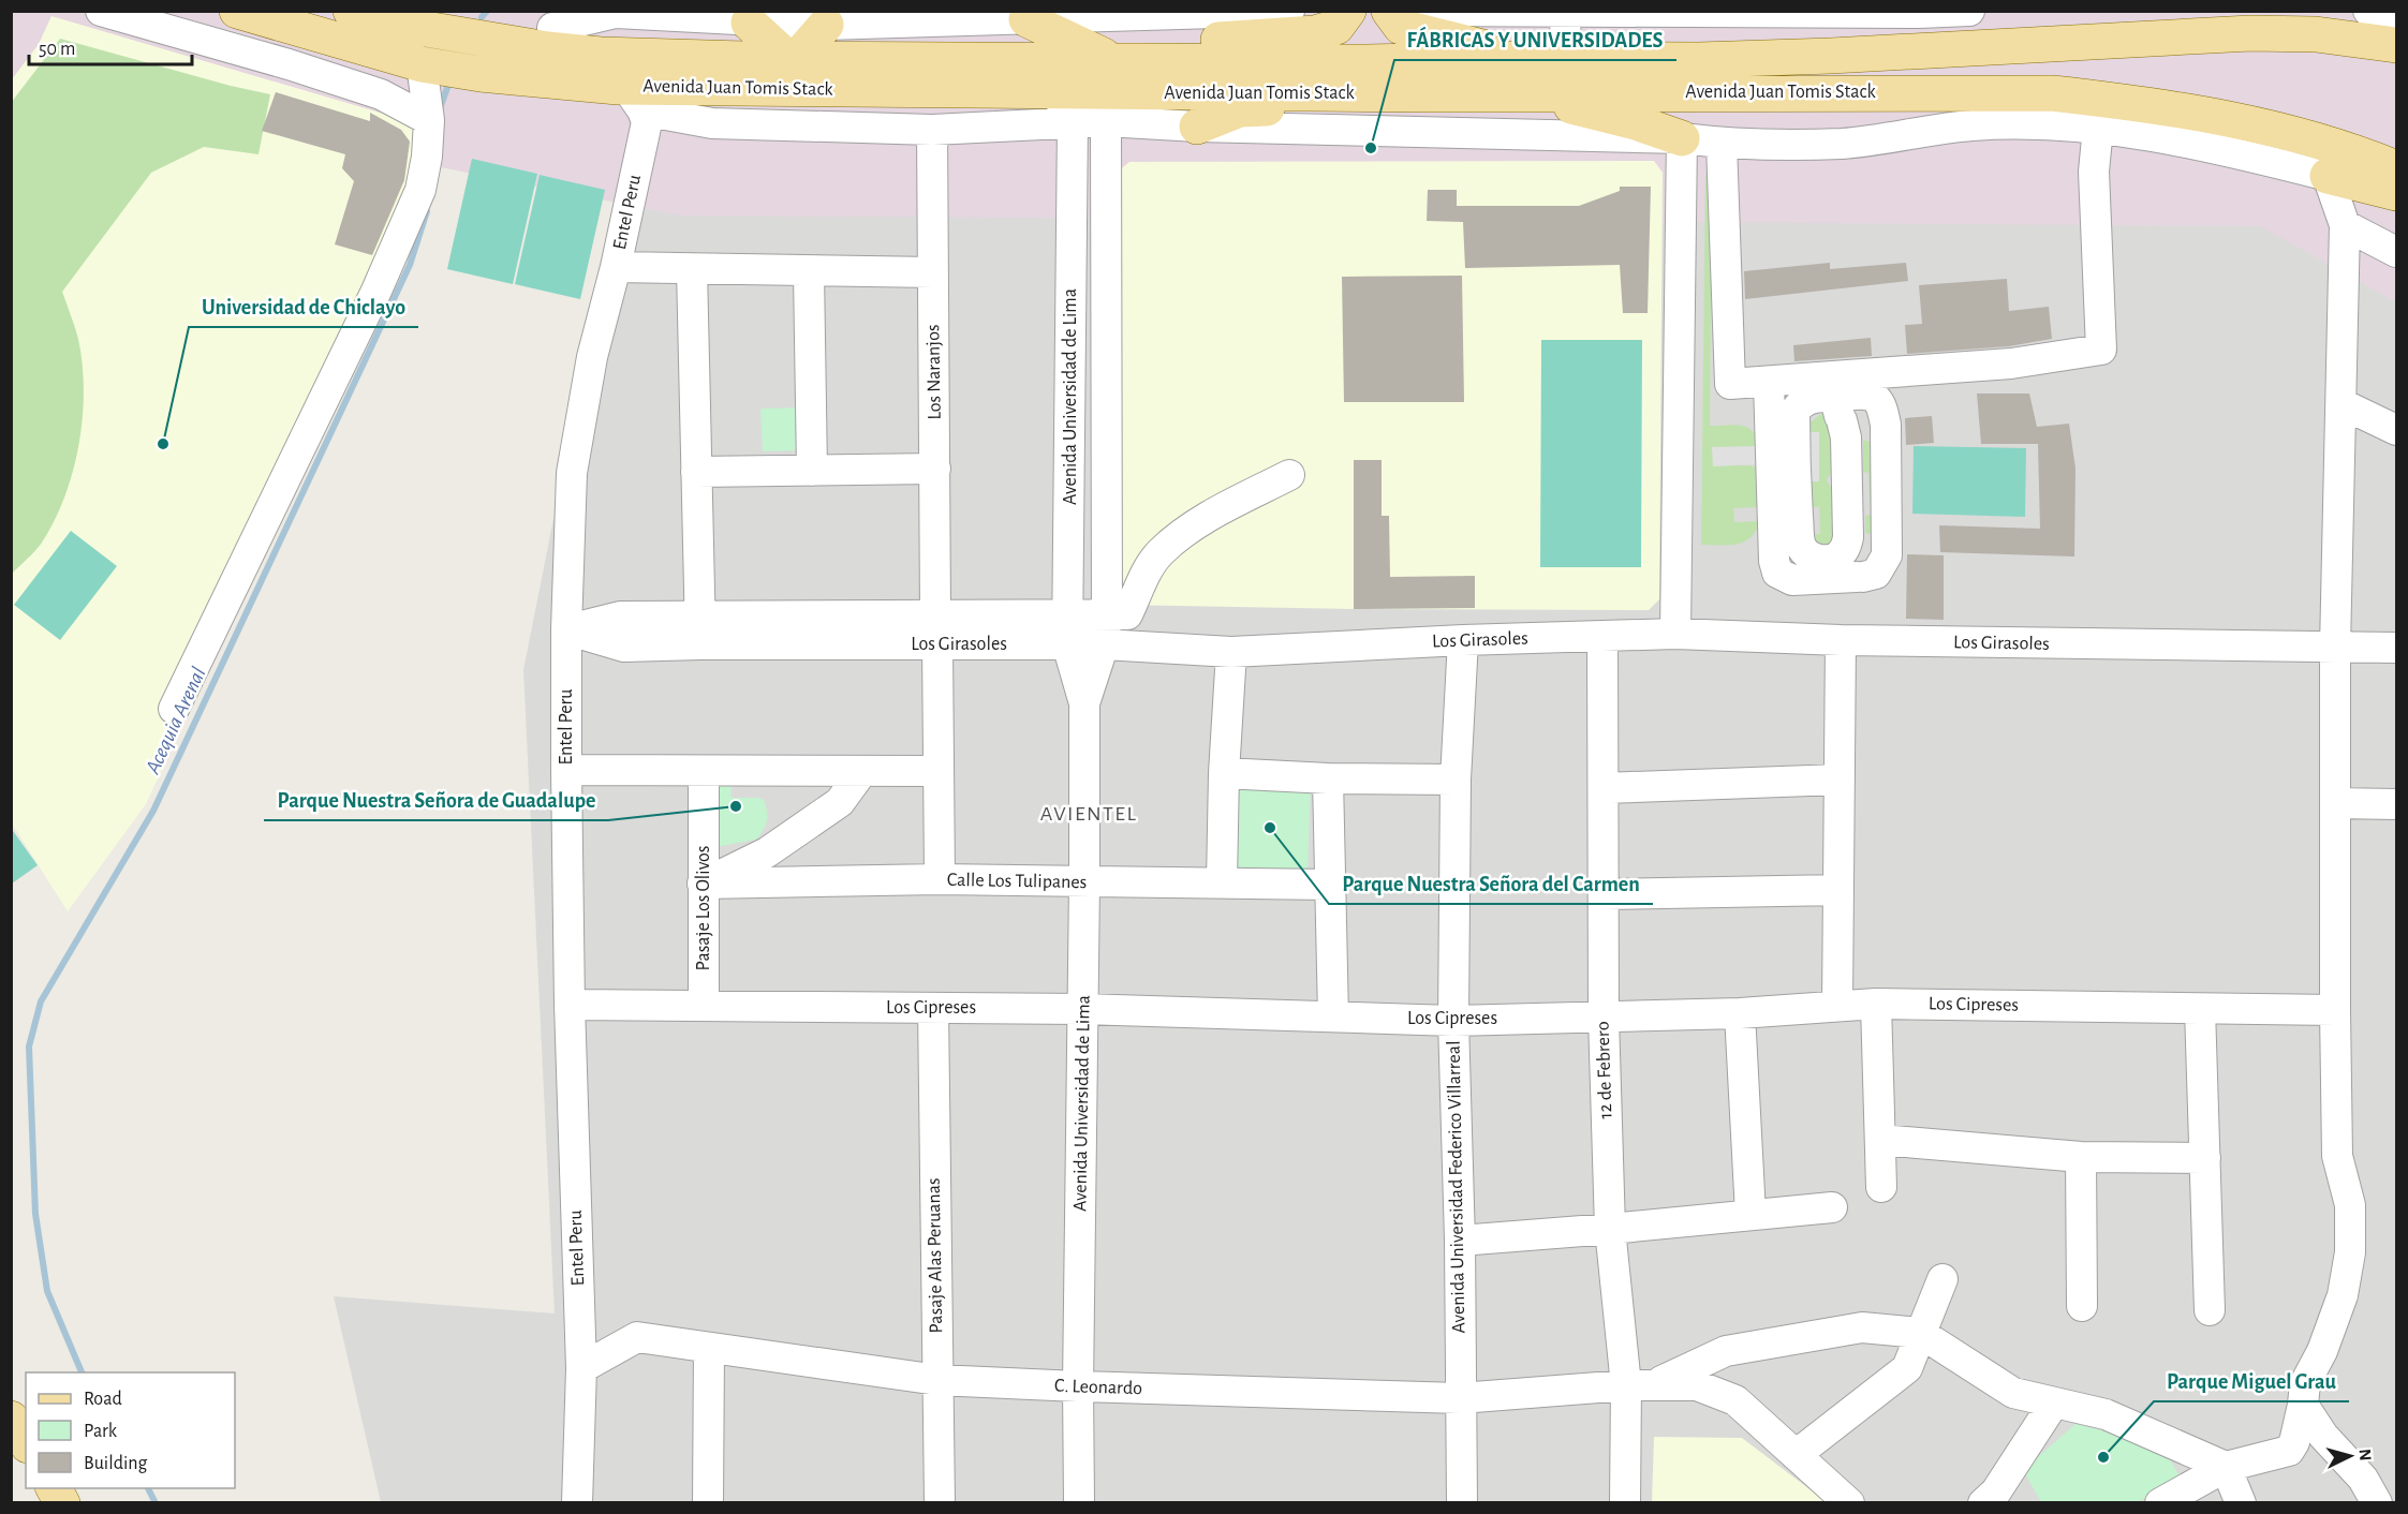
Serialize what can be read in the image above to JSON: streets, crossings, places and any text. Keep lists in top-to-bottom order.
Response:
{
  "streets": {
    "main road": ["Avenida Juan Tomis Stack"],
    "street": [
      "Entel Peru",
      "Los Naranjos",
      "Avenida Universidad de Lima",
      "Los Girasoles",
      "Calle Los Tulipanes",
      "Pasaje Los Olivos",
      "Los Cipreses",
      "12 de Febrero",
      "Avenida Universidad Federico Villarreal",
      "Pasaje Alas Peruanas",
      "C. Leonardo"
    ]
  },
  "crossings": [
    ["Avenida Juan Tomis Stack", "Entel Peru"],
    ["Avenida Juan Tomis Stack", "Los Naranjos"],
    ["Avenida Juan Tomis Stack", "Avenida Universidad de Lima"],
    ["Entel Peru", "Los Girasoles"],
    ["Entel Peru", "Los Cipreses"],
    ["Entel Peru", "C. Leonardo"],
    ["Avenida Universidad de Lima", "Los Girasoles"],
    ["Avenida Universidad de Lima", "Calle Los Tulipanes"],
    ["Avenida Universidad de Lima", "Los Cipreses"],
    ["Avenida Universidad de Lima", "C. Leonardo"],
    ["Los Girasoles", "12 de Febrero"],
    ["Los Girasoles", "Avenida Universidad Federico Villarreal"],
    ["Calle Los Tulipanes", "Pasaje Los Olivos"],
    ["Pasaje Los Olivos", "Los Cipreses"],
    ["Los Cipreses", "12 de Febrero"],
    ["Los Cipreses", "Avenida Universidad Federico Villarreal"],
    ["Los Cipreses", "Pasaje Alas Peruanas"],
    ["12 de Febrero", "C. Leonardo"],
    ["Avenida Universidad Federico Villarreal", "C. Leonardo"],
    ["Pasaje Alas Peruanas", "C. Leonardo"]
  ],
  "districts": ["AVIENTEL"],
  "water": ["Acequia Arenal"],
  "places": [
    "FÁBRICAS Y UNIVERSIDADES",
    "Universidad de Chiclayo",
    "Parque Nuestra Señora de Guadalupe",
    "Parque Nuestra Señora del Carmen",
    "Parque Miguel Grau"
  ],
  "legend": ["Road", "Park", "Building"],
  "scale_bar": "50 m",
  "north": "right"
}
